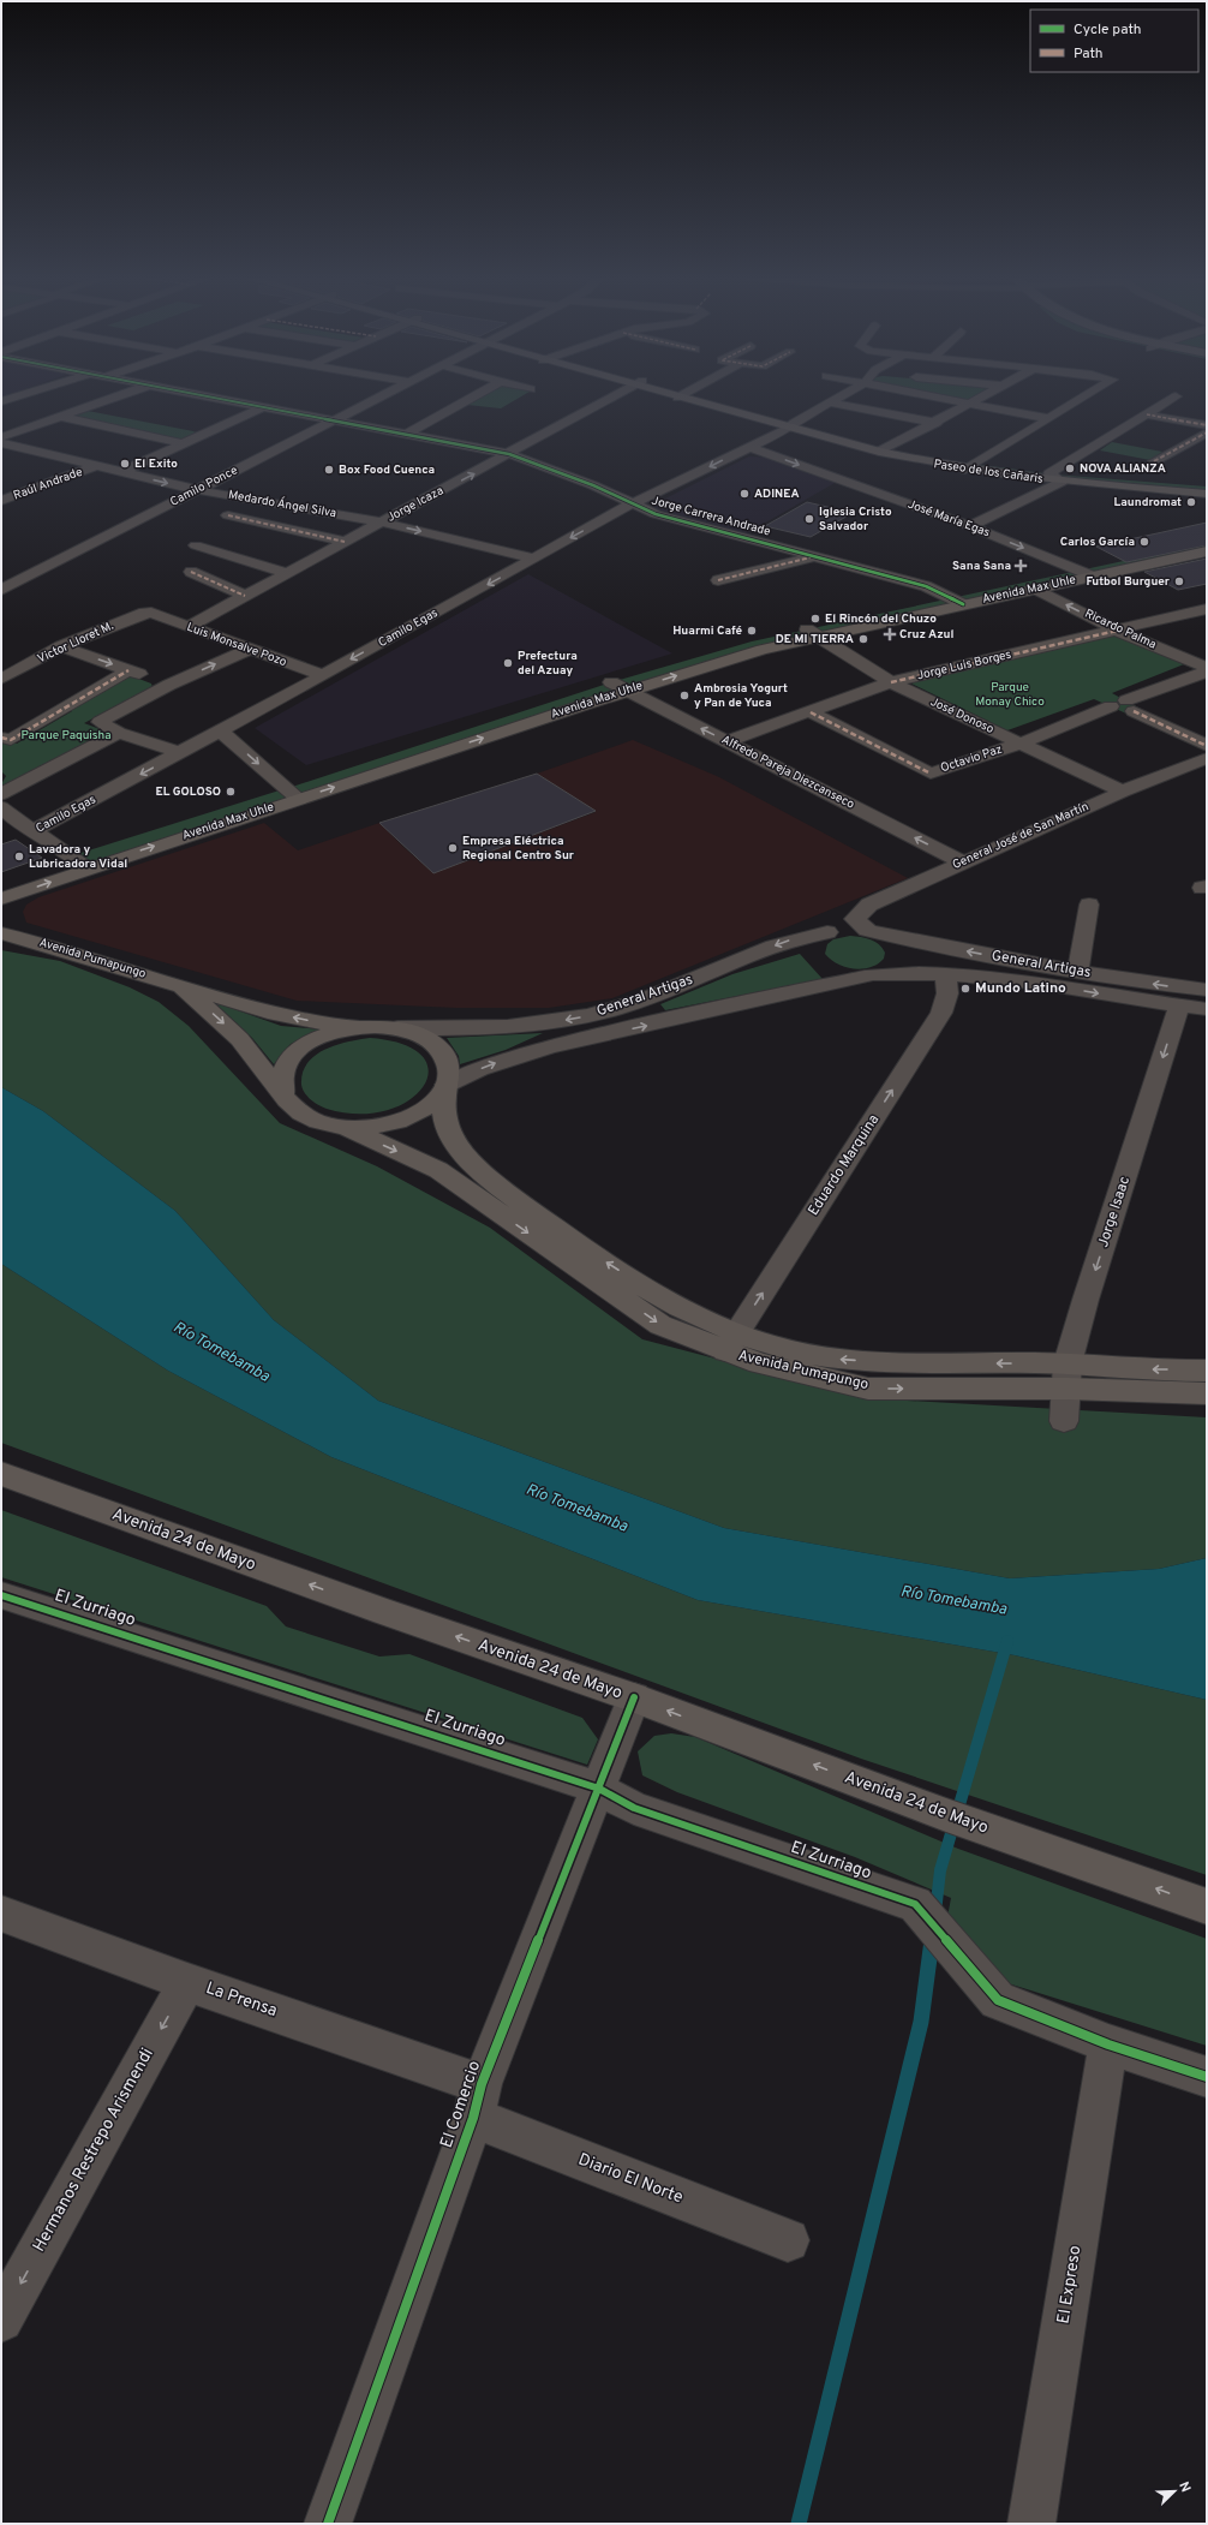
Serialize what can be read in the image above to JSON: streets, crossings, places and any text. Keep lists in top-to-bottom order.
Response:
{
  "streets": {
    "main road": [
      "Paseo de los Cañaris",
      "Avenida Max Uhle",
      "Avenida Pumapungo",
      "Avenida 24 de Mayo"
    ],
    "street": [
      "Raúl Andrade",
      "Camilo Ponce",
      "Medardo Ángel Silva",
      "Jorge Icaza",
      "Jorge Carrera Andrade",
      "José María Egas",
      "Camilo Egas",
      "Ricardo Palma",
      "Victor Lloret M.",
      "Luis Monsalve Pozo",
      "Jorge Luis Borges",
      "José Donoso",
      "Octavio Paz",
      "Alfredo Pareja Diezcanseco",
      "General José de San Martín",
      "General Artigas",
      "Eduardo Marquina",
      "Jorge Isaac",
      "El Zurriago",
      "La Prensa",
      "El Comercio",
      "Hermanos Restrepo Arismendi",
      "Diario El Norte",
      "El Expreso"
    ]
  },
  "crossings": [
    ["Paseo de los Cañaris", "Camilo Egas"],
    ["Raúl Andrade", "Medardo Ángel Silva"],
    ["Camilo Ponce", "Medardo Ángel Silva"],
    ["Camilo Ponce", "Jorge Carrera Andrade"],
    ["Medardo Ángel Silva", "Jorge Icaza"],
    ["Medardo Ángel Silva", "Camilo Egas"],
    ["Jorge Icaza", "Jorge Carrera Andrade"],
    ["Jorge Icaza", "Luis Monsalve Pozo"],
    ["Jorge Carrera Andrade", "Avenida Max Uhle"],
    ["Jorge Carrera Andrade", "Camilo Egas"],
    ["José María Egas", "Avenida Max Uhle"],
    ["José María Egas", "Camilo Egas"],
    ["Avenida Max Uhle", "Ricardo Palma"],
    ["Avenida Max Uhle", "José Donoso"],
    ["Avenida Max Uhle", "Alfredo Pareja Diezcanseco"],
    ["Camilo Egas", "Luis Monsalve Pozo"],
    ["Ricardo Palma", "Jorge Luis Borges"],
    ["Victor Lloret M.", "Luis Monsalve Pozo"],
    ["Jorge Luis Borges", "José Donoso"],
    ["Jorge Luis Borges", "Octavio Paz"],
    ["Jorge Luis Borges", "Alfredo Pareja Diezcanseco"],
    ["José Donoso", "Octavio Paz"],
    ["José Donoso", "General José de San Martín"],
    ["Alfredo Pareja Diezcanseco", "General José de San Martín"],
    ["General José de San Martín", "General Artigas"],
    ["Avenida Pumapungo", "General Artigas"],
    ["Avenida Pumapungo", "Eduardo Marquina"],
    ["Avenida Pumapungo", "Jorge Isaac"],
    ["General Artigas", "Eduardo Marquina"],
    ["General Artigas", "Jorge Isaac"],
    ["Avenida 24 de Mayo", "El Comercio"],
    ["El Zurriago", "El Comercio"],
    ["El Zurriago", "El Expreso"],
    ["La Prensa", "El Comercio"],
    ["La Prensa", "Hermanos Restrepo Arismendi"],
    ["La Prensa", "Diario El Norte"],
    ["El Comercio", "Diario El Norte"]
  ],
  "one_way": [
    "Alfredo Pareja Diezcanseco",
    "Eduardo Marquina",
    "Jorge Isaac",
    "Avenida 24 de Mayo",
    "Hermanos Restrepo Arismendi"
  ],
  "water": ["Río Tomebamba"],
  "parks": ["Parque Monay Chico", "Parque Paquisha"],
  "places": {
    "other": [
      "El Exito",
      "NOVA ALIANZA",
      "Box Food Cuenca",
      "ADINEA",
      "Laundromat",
      "Iglesia Cristo Salvador",
      "Carlos García",
      "Futbol Burguer",
      "El Rincón del Chuzo",
      "Huarmi Café",
      "DE MI TIERRA",
      "Prefectura del Azuay",
      "Ambrosia Yogurt y Pan de Yuca",
      "EL GOLOSO",
      "Empresa Eléctrica Regional Centro Sur",
      "Lavadora y Lubricadora Vidal",
      "Mundo Latino"
    ],
    "health": ["Sana Sana", "Cruz Azul"]
  },
  "legend": ["Cycle path", "Path"],
  "north": "top right"
}
